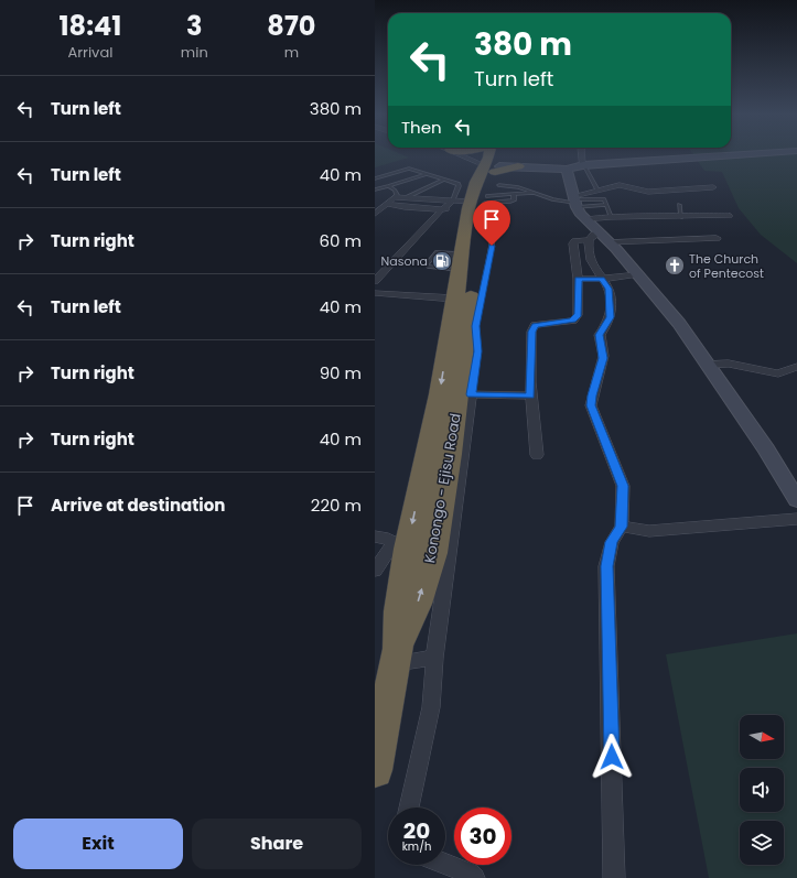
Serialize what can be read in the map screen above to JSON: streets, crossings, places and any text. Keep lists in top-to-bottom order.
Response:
{
  "streets": {
    "highway": ["Konongo - Ejisu Road"]
  },
  "places": {
    "fuel station": ["Nasona"],
    "church": ["The Church of Pentecost"]
  },
  "north": "right",
  "page": {
    "eta": [
      "18:41",
      "Arrival",
      "3",
      "min",
      "870",
      "m"
    ],
    "turn": ["380 m", "Turn left"],
    "list": [
      {
        "name": "Turn left",
        "value": "380 m"
      },
      {
        "name": "Turn left",
        "value": "40 m"
      },
      {
        "name": "Turn right",
        "value": "60 m"
      },
      {
        "name": "Turn left",
        "value": "40 m"
      },
      {
        "name": "Turn right",
        "value": "90 m"
      },
      {
        "name": "Turn right",
        "value": "40 m"
      },
      {
        "name": "Arrive at destination",
        "value": "220 m"
      }
    ],
    "then": "Then",
    "speed": "20 km/h",
    "limit": "30",
    "buttons": ["Exit", "Share"]
  }
}
